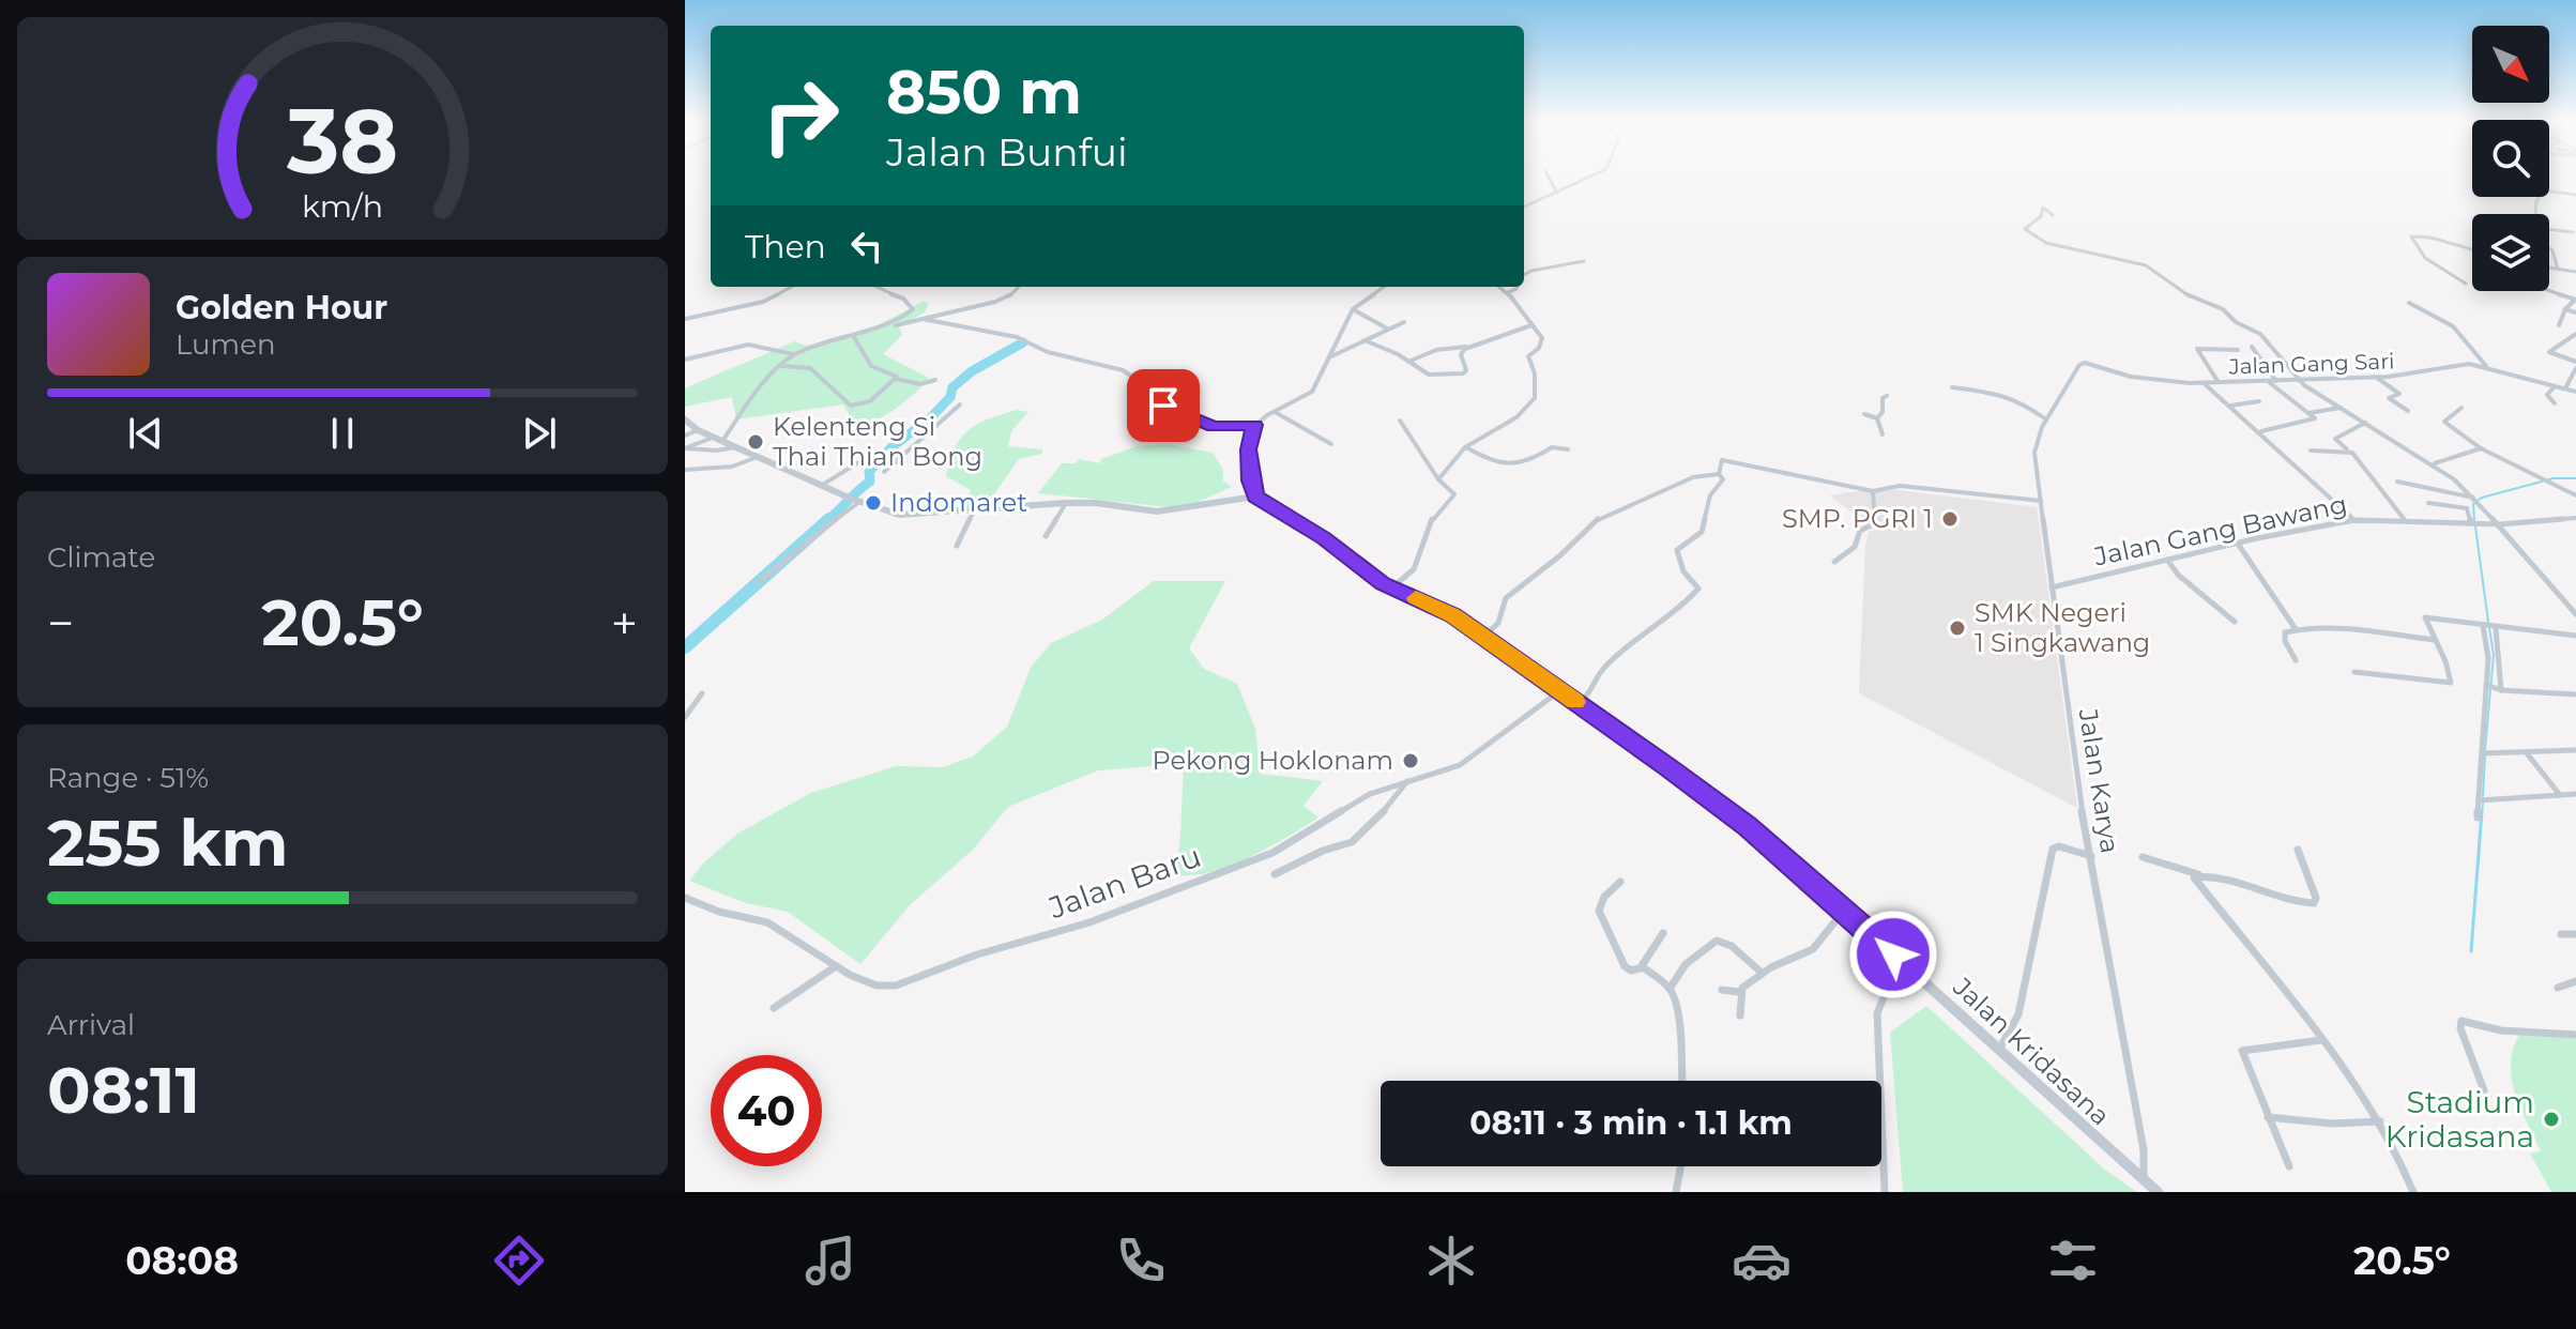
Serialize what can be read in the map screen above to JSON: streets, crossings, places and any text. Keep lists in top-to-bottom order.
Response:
{
  "streets": {
    "street": [
      "Jalan Gang Sari",
      "Jalan Gang Bawang",
      "Jalan Karya",
      "Jalan Baru",
      "Jalan Kridasana"
    ]
  },
  "crossings": [
    ["Jalan Gang Sari", "Jalan Karya"],
    ["Jalan Gang Bawang", "Jalan Karya"],
    ["Jalan Karya", "Jalan Kridasana"],
    ["Jalan Baru", "Jalan Kridasana"]
  ],
  "places": [
    "Kelenteng Si Thai Thian Bong",
    "Indomaret",
    "SMP. PGRI 1",
    "SMK Negeri 1 Singkawang",
    "Pekong Hoklonam",
    "Stadium Kridasana"
  ],
  "north": "bottom right",
  "page": {
    "turn": ["850 m", "Jalan Bunfui"],
    "then": "Then",
    "song": ["Golden Hour", "Lumen"],
    "tile": [
      "Climate",
      ["Range · 51%", "255 km"],
      ["Arrival", "08:11"]
    ],
    "heat": ["−", "20.5°", "+"],
    "limit": "40",
    "trip": "08:11 · 3 min · 1.1 km",
    "tabs": ["08:08", "20.5°"],
    "gauge": ["38", "km/h"]
  }
}
